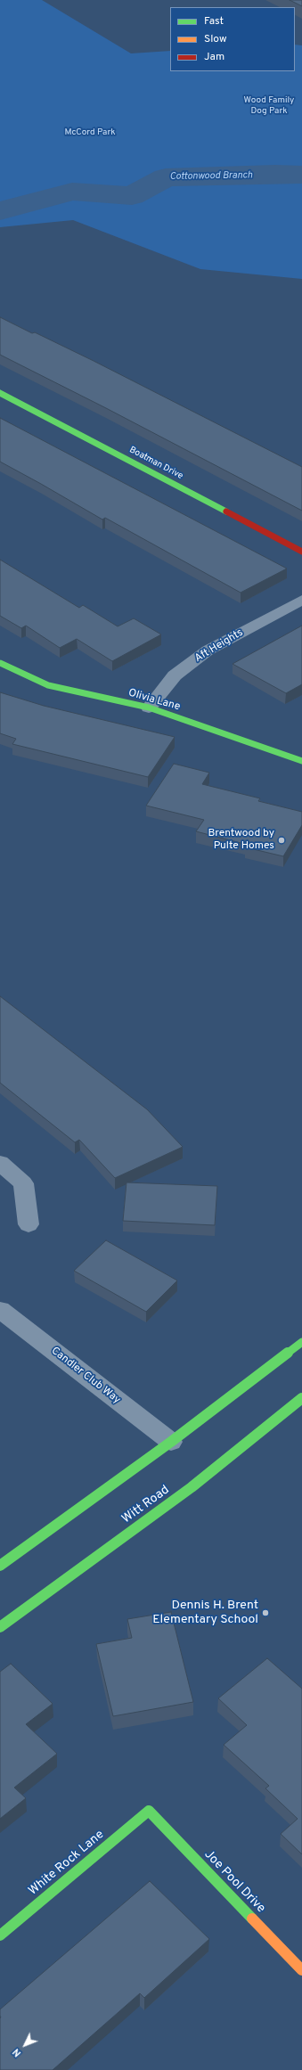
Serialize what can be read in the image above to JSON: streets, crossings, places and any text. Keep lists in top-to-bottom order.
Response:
{
  "streets": {
    "street": [
      "Boatman Drive",
      "Aft Heights",
      "Olivia Lane",
      "Candler Club Way",
      "Witt Road",
      "White Rock Lane",
      "Joe Pool Drive"
    ]
  },
  "crossings": [
    ["Aft Heights", "Olivia Lane"],
    ["White Rock Lane", "Joe Pool Drive"]
  ],
  "water": ["Cottonwood Branch"],
  "parks": ["Wood Family Dog Park", "McCord Park"],
  "places": ["Brentwood by Pulte Homes", "Dennis H. Brent Elementary School"],
  "legend": ["Fast", "Slow", "Jam"],
  "north": "bottom left"
}
